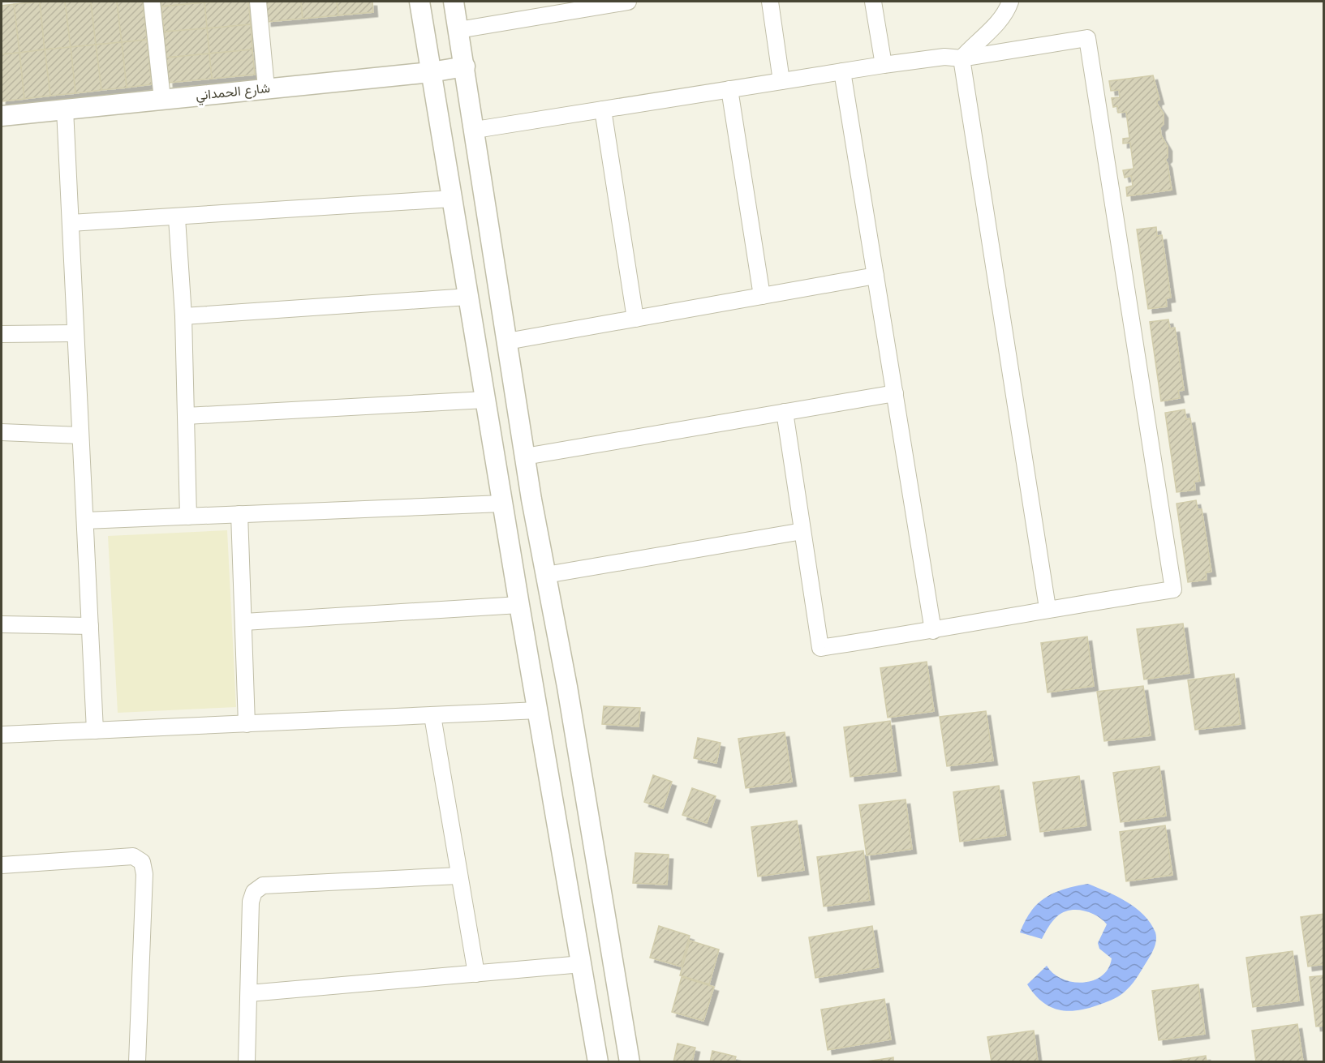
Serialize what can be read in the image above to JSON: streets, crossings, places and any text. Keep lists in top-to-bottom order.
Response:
{
  "streets": {
    "street": ["شارع الحمداني"]
  }
}
